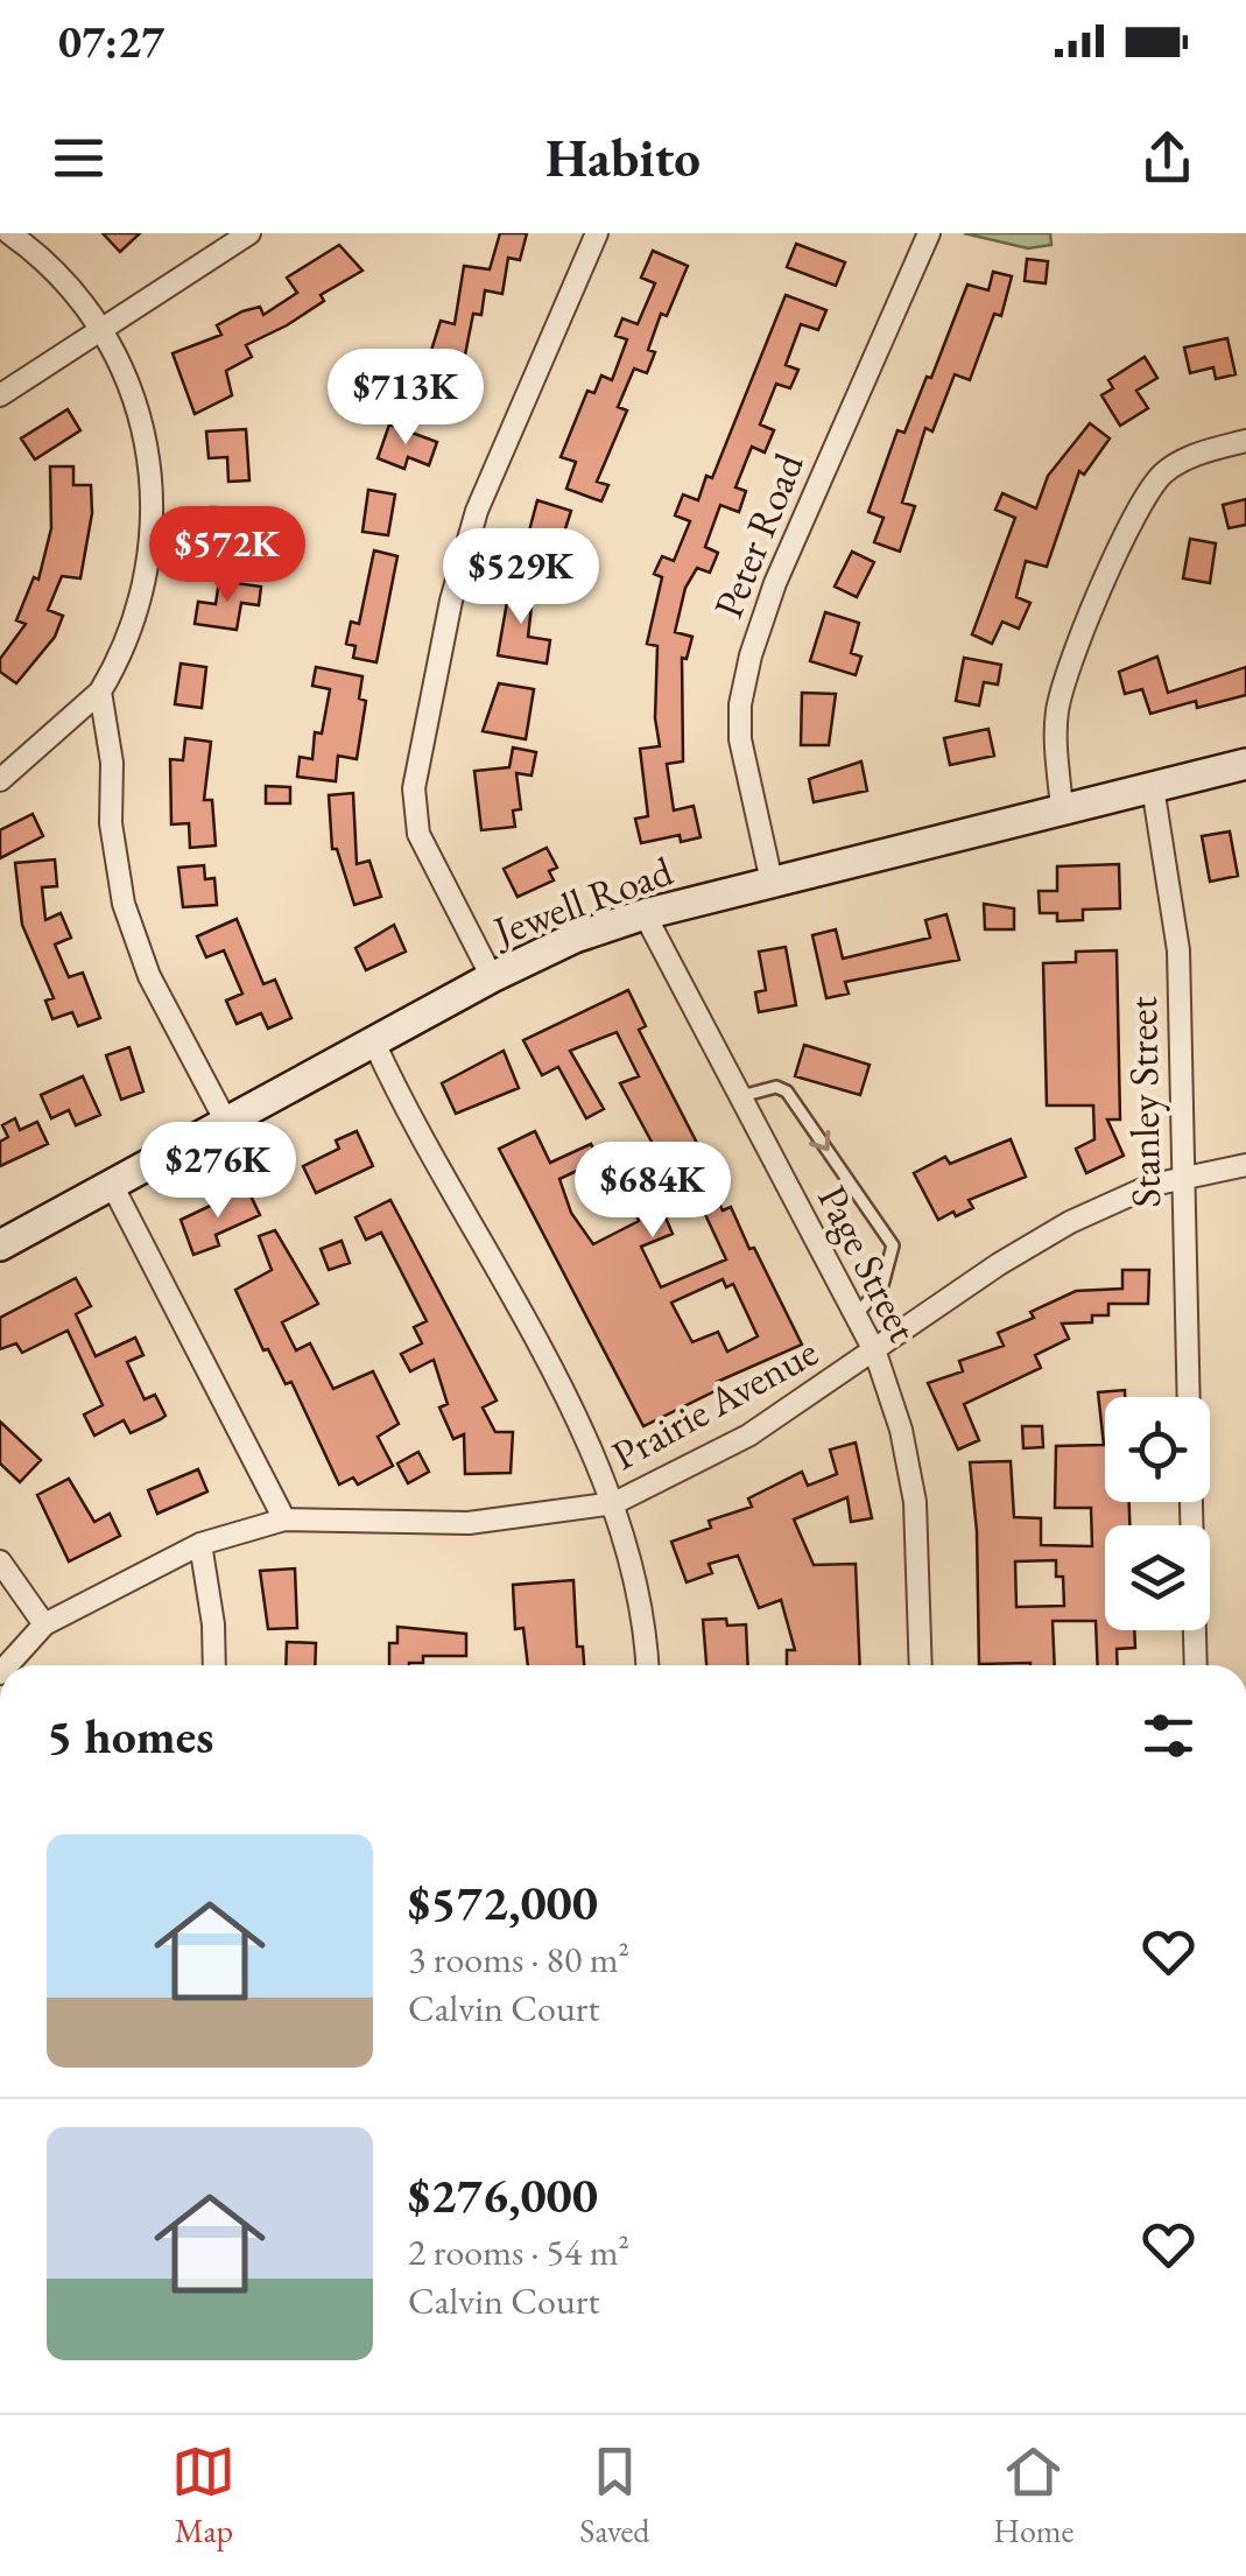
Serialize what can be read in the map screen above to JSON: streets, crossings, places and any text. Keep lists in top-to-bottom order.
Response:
{
  "streets": {
    "street": [
      "Peter Road",
      "Jewell Road",
      "Stanley Street",
      "Page Street",
      "Prairie Avenue"
    ]
  },
  "crossings": [
    ["Peter Road", "Jewell Road"],
    ["Jewell Road", "Stanley Street"],
    ["Jewell Road", "Page Street"],
    ["Stanley Street", "Prairie Avenue"],
    ["Page Street", "Prairie Avenue"]
  ],
  "page": {
    "status": "07:27",
    "header": "Habito",
    "price": [
      "$713K",
      "$572K",
      "$529K",
      "$276K",
      "$684K"
    ],
    "heading": "5 homes",
    "list": [
      {
        "name": "$572,000",
        "note": "3 rooms · 80 m² · Calvin Court"
      },
      {
        "name": "$276,000",
        "note": "2 rooms · 54 m² · Calvin Court"
      }
    ],
    "tabs": ["Map", "Saved", "Home"]
  }
}
